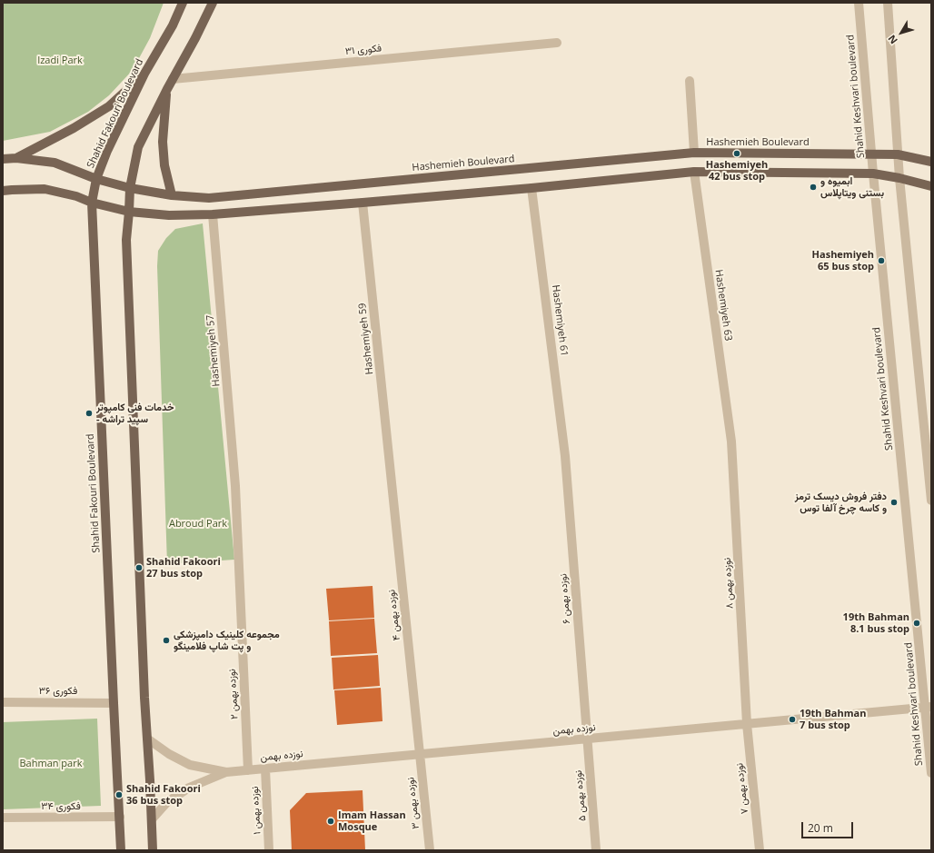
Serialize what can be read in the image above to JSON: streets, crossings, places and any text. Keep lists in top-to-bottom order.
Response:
{
  "streets": {
    "main road": ["Shahid Fakouri Boulevard", "Hashemieh Boulevard"],
    "street": [
      "فکوری ۳۱",
      "Shahid Keshvari boulevard",
      "Hashemiyeh 63",
      "Hashemiyeh 61",
      "Hashemiyeh 59",
      "Hashemiyeh 57",
      "نوزده بهمن ۸",
      "نوزده بهمن ۶",
      "نوزده بهمن ۴",
      "فکوری ۳۶",
      "نوزده بهمن ۲",
      "نوزده بهمن",
      "نوزده بهمن ۷",
      "نوزده بهمن ۵",
      "نوزده بهمن ۳",
      "فکوری ۳۴",
      "نوزده بهمن ۱"
    ]
  },
  "crossings": [
    ["Shahid Keshvari boulevard", "Hashemieh Boulevard"],
    ["Shahid Keshvari boulevard", "نوزده بهمن"],
    ["Shahid Fakouri Boulevard", "Hashemieh Boulevard"],
    ["Shahid Fakouri Boulevard", "فکوری ۳۶"],
    ["Shahid Fakouri Boulevard", "فکوری ۳۴"],
    ["Hashemiyeh 63", "نوزده بهمن ۸"],
    ["Hashemiyeh 61", "نوزده بهمن ۶"],
    ["Hashemiyeh 59", "نوزده بهمن ۴"],
    ["Hashemiyeh 57", "نوزده بهمن ۲"],
    ["نوزده بهمن ۸", "نوزده بهمن"],
    ["نوزده بهمن ۸", "نوزده بهمن ۷"],
    ["نوزده بهمن ۶", "نوزده بهمن"],
    ["نوزده بهمن ۶", "نوزده بهمن ۵"],
    ["نوزده بهمن ۴", "نوزده بهمن"],
    ["نوزده بهمن ۴", "نوزده بهمن ۳"],
    ["نوزده بهمن ۲", "نوزده بهمن"],
    ["نوزده بهمن", "نوزده بهمن ۷"],
    ["نوزده بهمن", "نوزده بهمن ۵"],
    ["نوزده بهمن", "نوزده بهمن ۳"],
    ["نوزده بهمن", "نوزده بهمن ۱"]
  ],
  "parks": ["Izadi Park", "Abroud Park", "Bahman park"],
  "places": [
    "Hashemiyeh 42 bus stop",
    "ابمیوه و بستنی ویتاپلاس",
    "Hashemiyeh 65 bus stop",
    "خدمات فنی کامپوتر - سپید تراشه",
    "دفتر فروش دیسک ترمز و کاسه چرخ آلفا توس",
    "Shahid Fakoori 27 bus stop",
    "19th Bahman 8.1 bus stop",
    "مجموعه کلینیک دامپزشکی و پت شاپ فلامینگو",
    "19th Bahman 7 bus stop",
    "Shahid Fakoori 36 bus stop",
    "Imam Hassan Mosque"
  ],
  "scale_bar": "20 m",
  "north": "bottom left"
}
